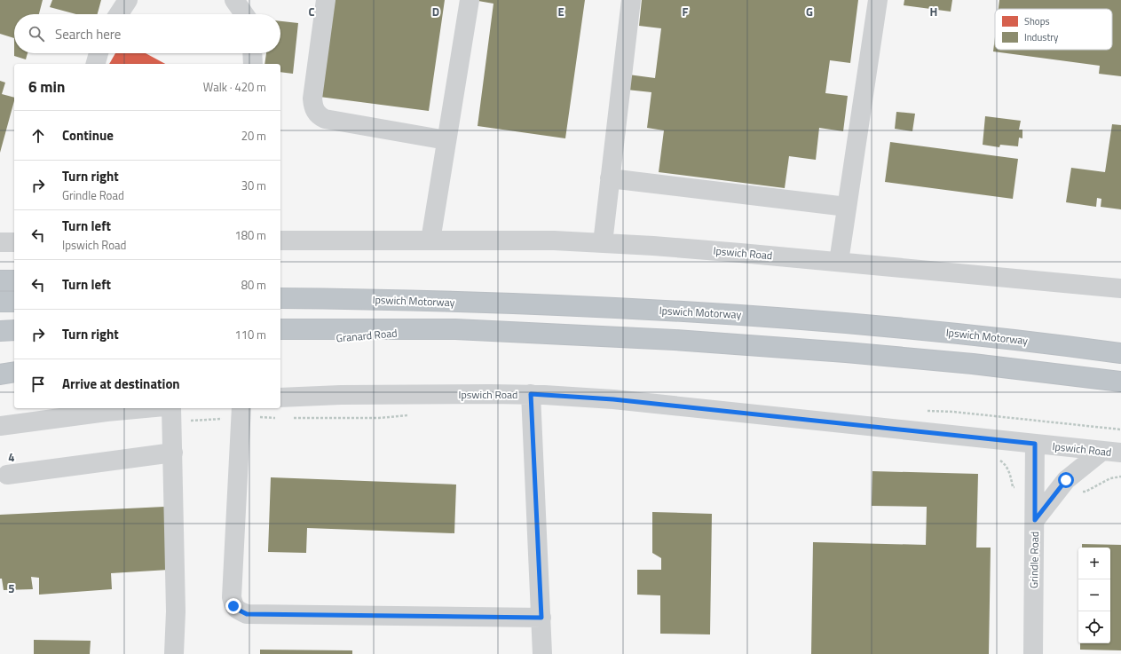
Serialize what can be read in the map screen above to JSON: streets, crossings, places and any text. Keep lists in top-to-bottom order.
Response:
{
  "streets": {
    "highway": ["Ipswich Motorway", "Granard Road"],
    "street": ["Ipswich Road", "Grindle Road"]
  },
  "crossings": [
    ["Ipswich Road", "Grindle Road"]
  ],
  "legend": ["Shops", "Industry"],
  "page": {
    "search": "Search here",
    "heading": ["6 min", "Walk · 420 m"],
    "list": [
      ["Continue", "20 m"],
      ["Turn right", "Grindle Road", "30 m"],
      ["Turn left", "Ipswich Road", "180 m"],
      ["Turn left", "80 m"],
      ["Turn right", "110 m"],
      "Arrive at destination"
    ],
    "map_buttons": ["+", "−"]
  },
  "grid": {
    "columns": [
      "C",
      "D",
      "E",
      "F",
      "G",
      "H"
    ],
    "rows": ["4", "5"]
  }
}
